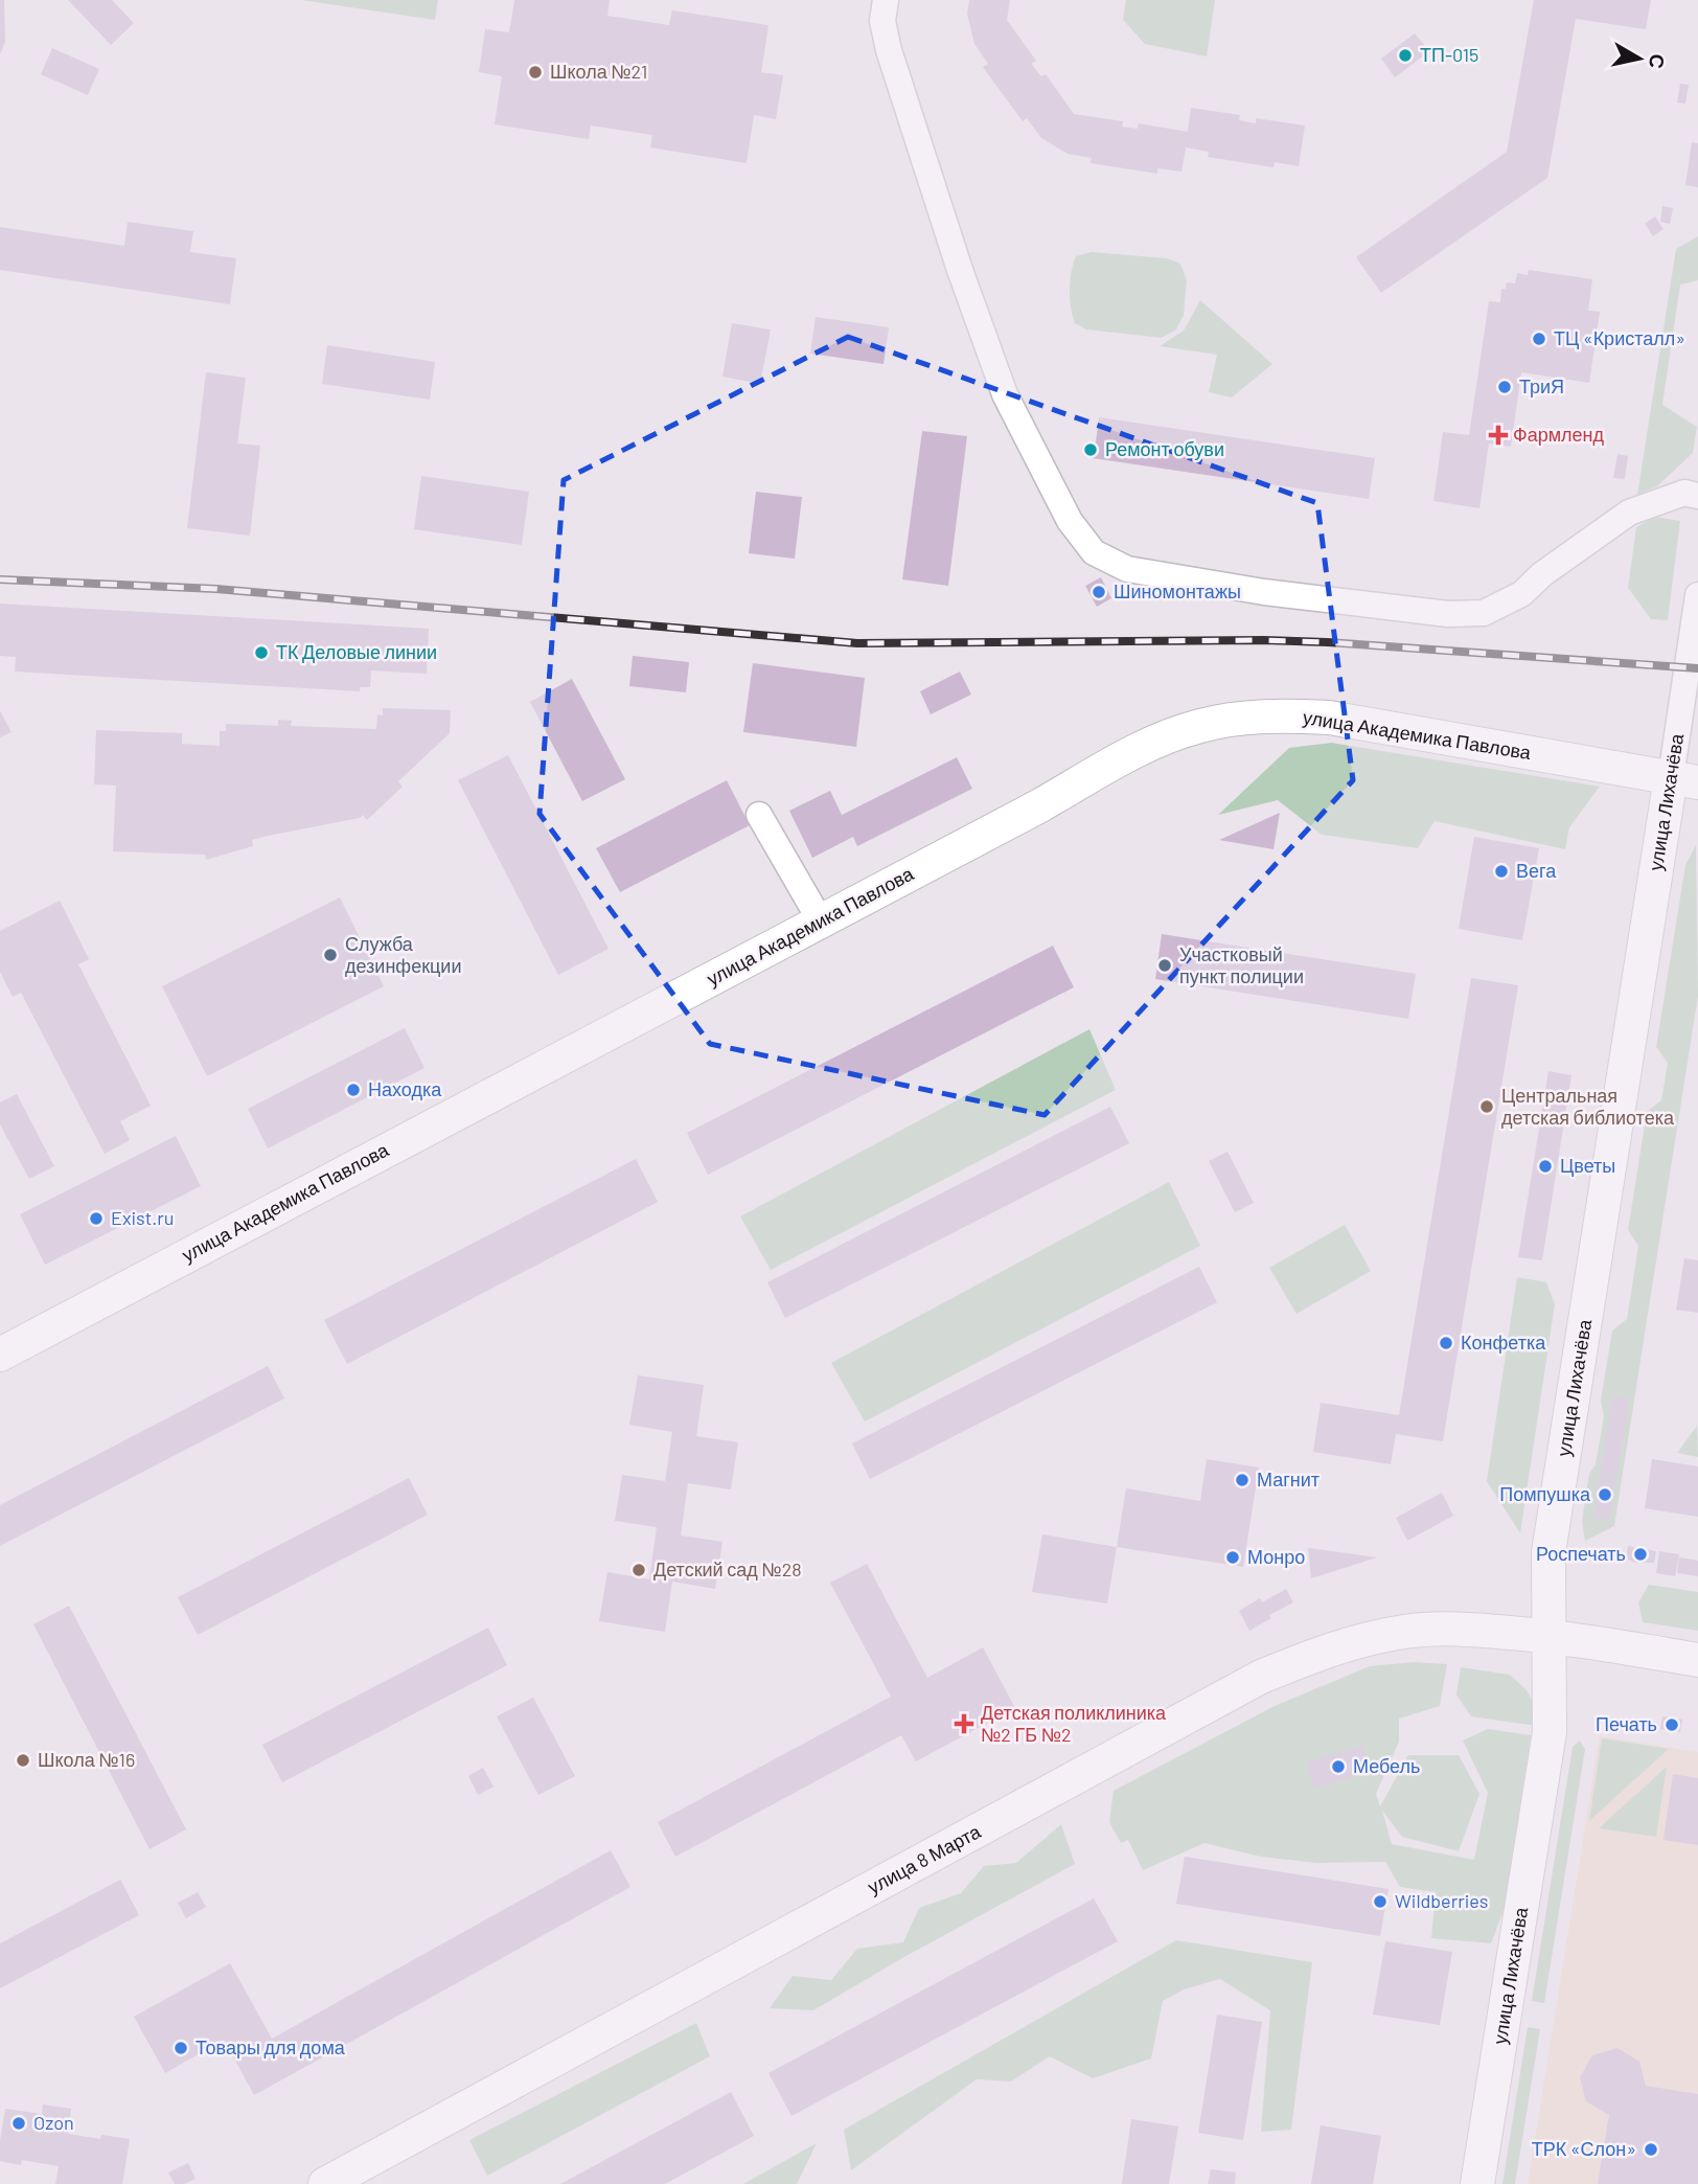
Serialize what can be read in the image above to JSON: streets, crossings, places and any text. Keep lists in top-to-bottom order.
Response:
{
  "streets": {
    "main road": ["улица Академика Павлова", "улица Лихачёва", "улица 8 Марта"]
  },
  "crossings": [
    ["улица Академика Павлова", "улица Лихачёва"],
    ["улица Лихачёва", "улица 8 Марта"]
  ],
  "places": {
    "other": [
      "ТП-015",
      "Школа №21",
      "ТЦ «Кристалл»",
      "ТриЯ",
      "Ремонт обуви",
      "Шиномонтажы",
      "ТК Деловые линии",
      "Вега",
      "Служба дезинфекции",
      "Участковый пункт полиции",
      "Находка",
      "Центральная детская библиотека",
      "Цветы",
      "Exist.ru",
      "Конфетка",
      "Магнит",
      "Помпушка",
      "Роспечать",
      "Монро",
      "Детский сад №28",
      "Печать",
      "Школа №16",
      "Мебель",
      "Wildberries",
      "Товары для дома",
      "Ozon",
      "ТРК «Слон»"
    ],
    "health": ["Фармленд", "Детская поликлиника №2 ГБ №2"]
  },
  "north": "right"
}
